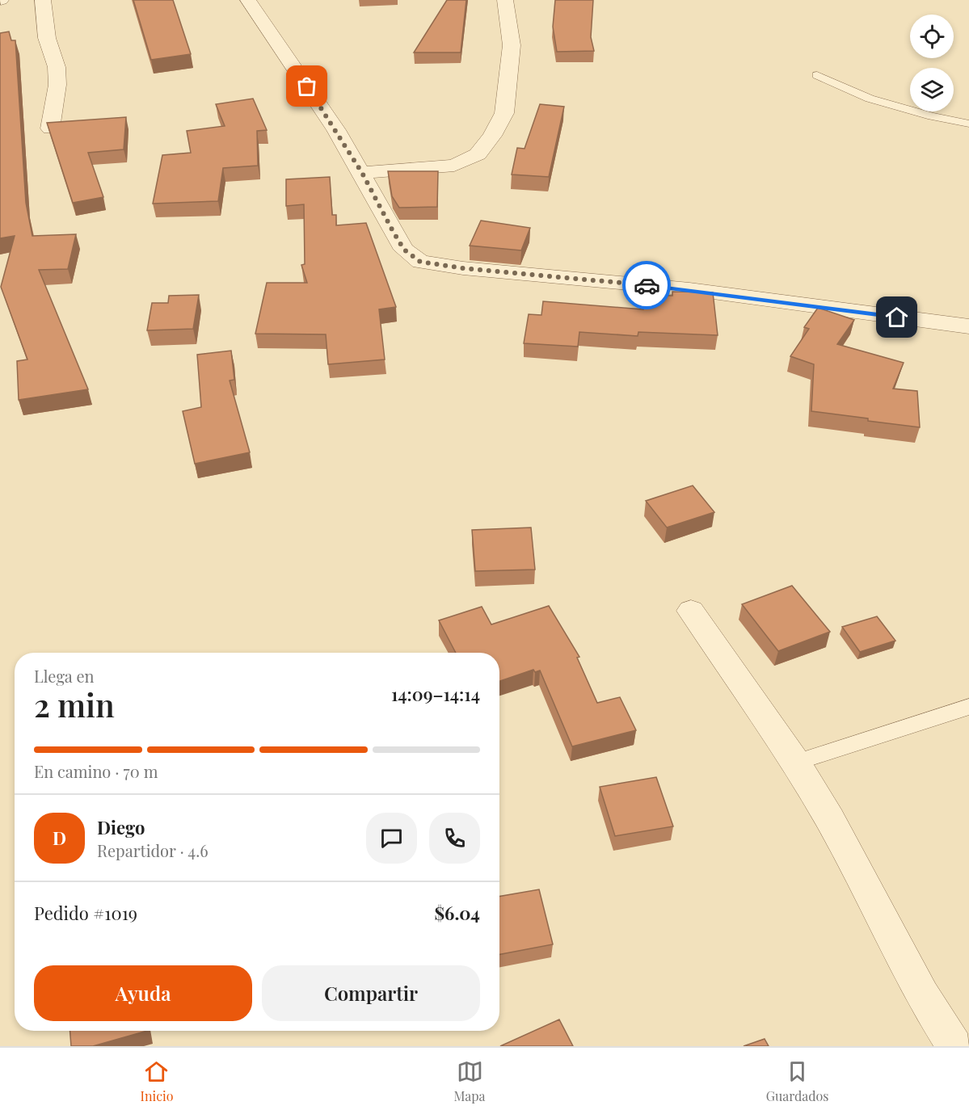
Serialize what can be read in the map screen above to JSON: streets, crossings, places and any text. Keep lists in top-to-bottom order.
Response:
{
  "page": {
    "heading": ["2 min", "Llega en", "14:09–14:14"],
    "panel": [
      "Diego",
      "Repartidor · 4.6",
      "Pedido #1019",
      "$6.04"
    ],
    "bar": "En camino · 70 m",
    "round": "D",
    "buttons": ["Ayuda", "Compartir"],
    "tabs": ["Inicio", "Mapa", "Guardados"]
  }
}
